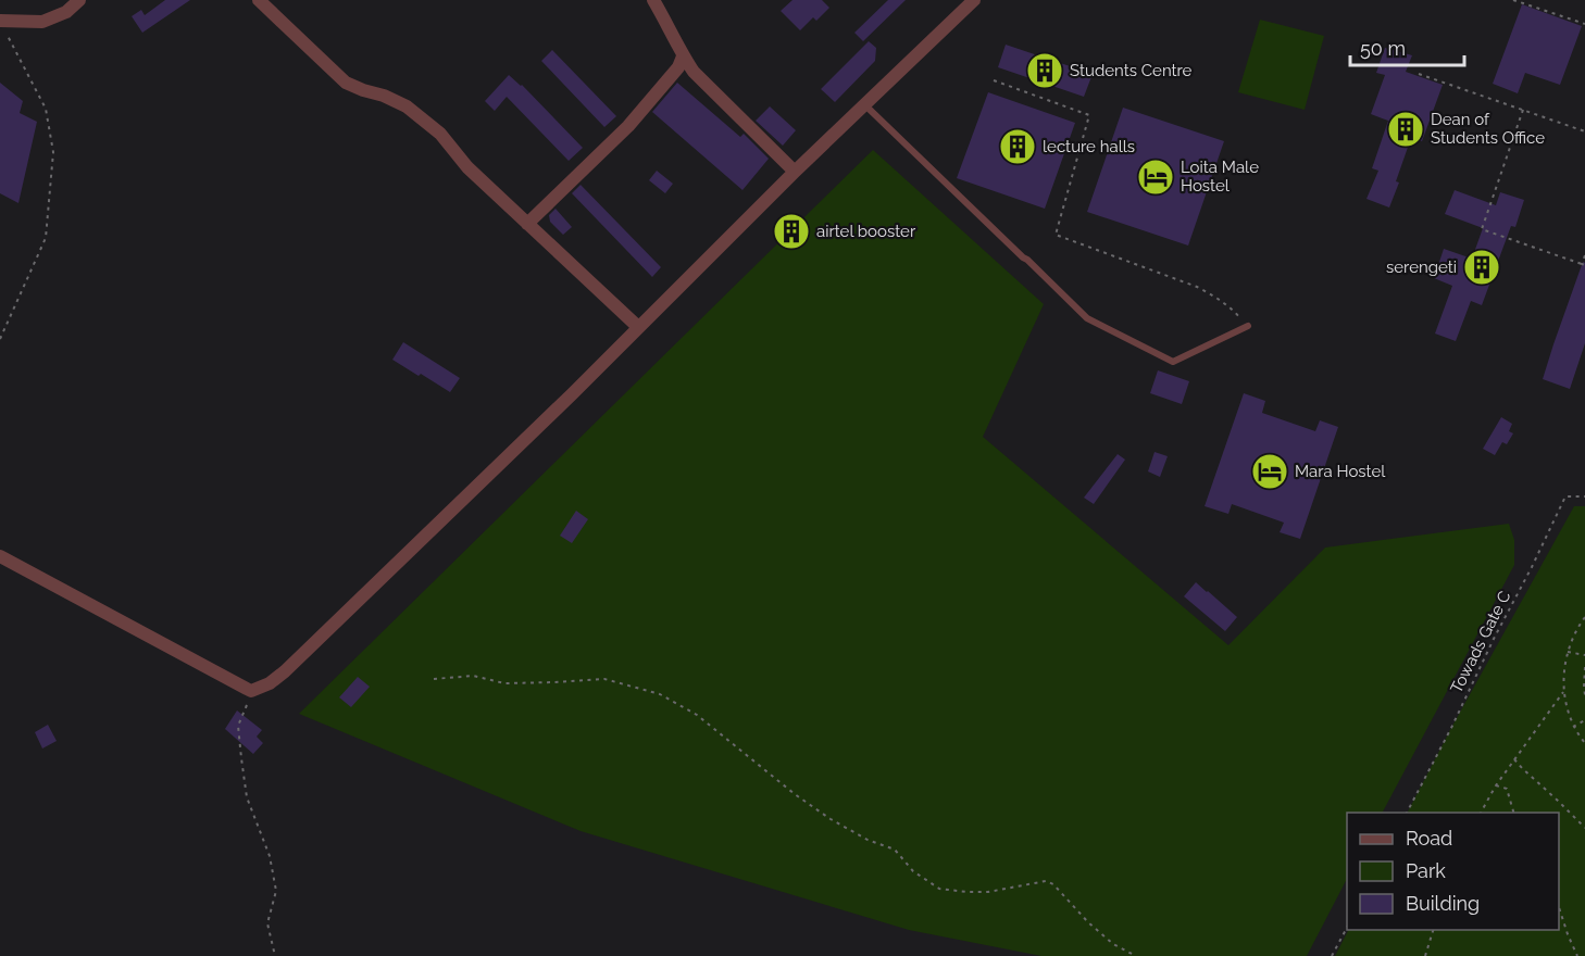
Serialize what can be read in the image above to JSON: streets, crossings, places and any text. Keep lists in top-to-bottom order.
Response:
{
  "streets": {
    "path": ["Towads Gate C"]
  },
  "places": {
    "building": [
      "Students Centre",
      "Dean of Students Office",
      "lecture halls",
      "airtel booster",
      "serengeti"
    ],
    "hotel": ["Loita Male Hostel", "Mara Hostel"]
  },
  "legend": ["Road", "Park", "Building"],
  "scale_bar": "50 m"
}
